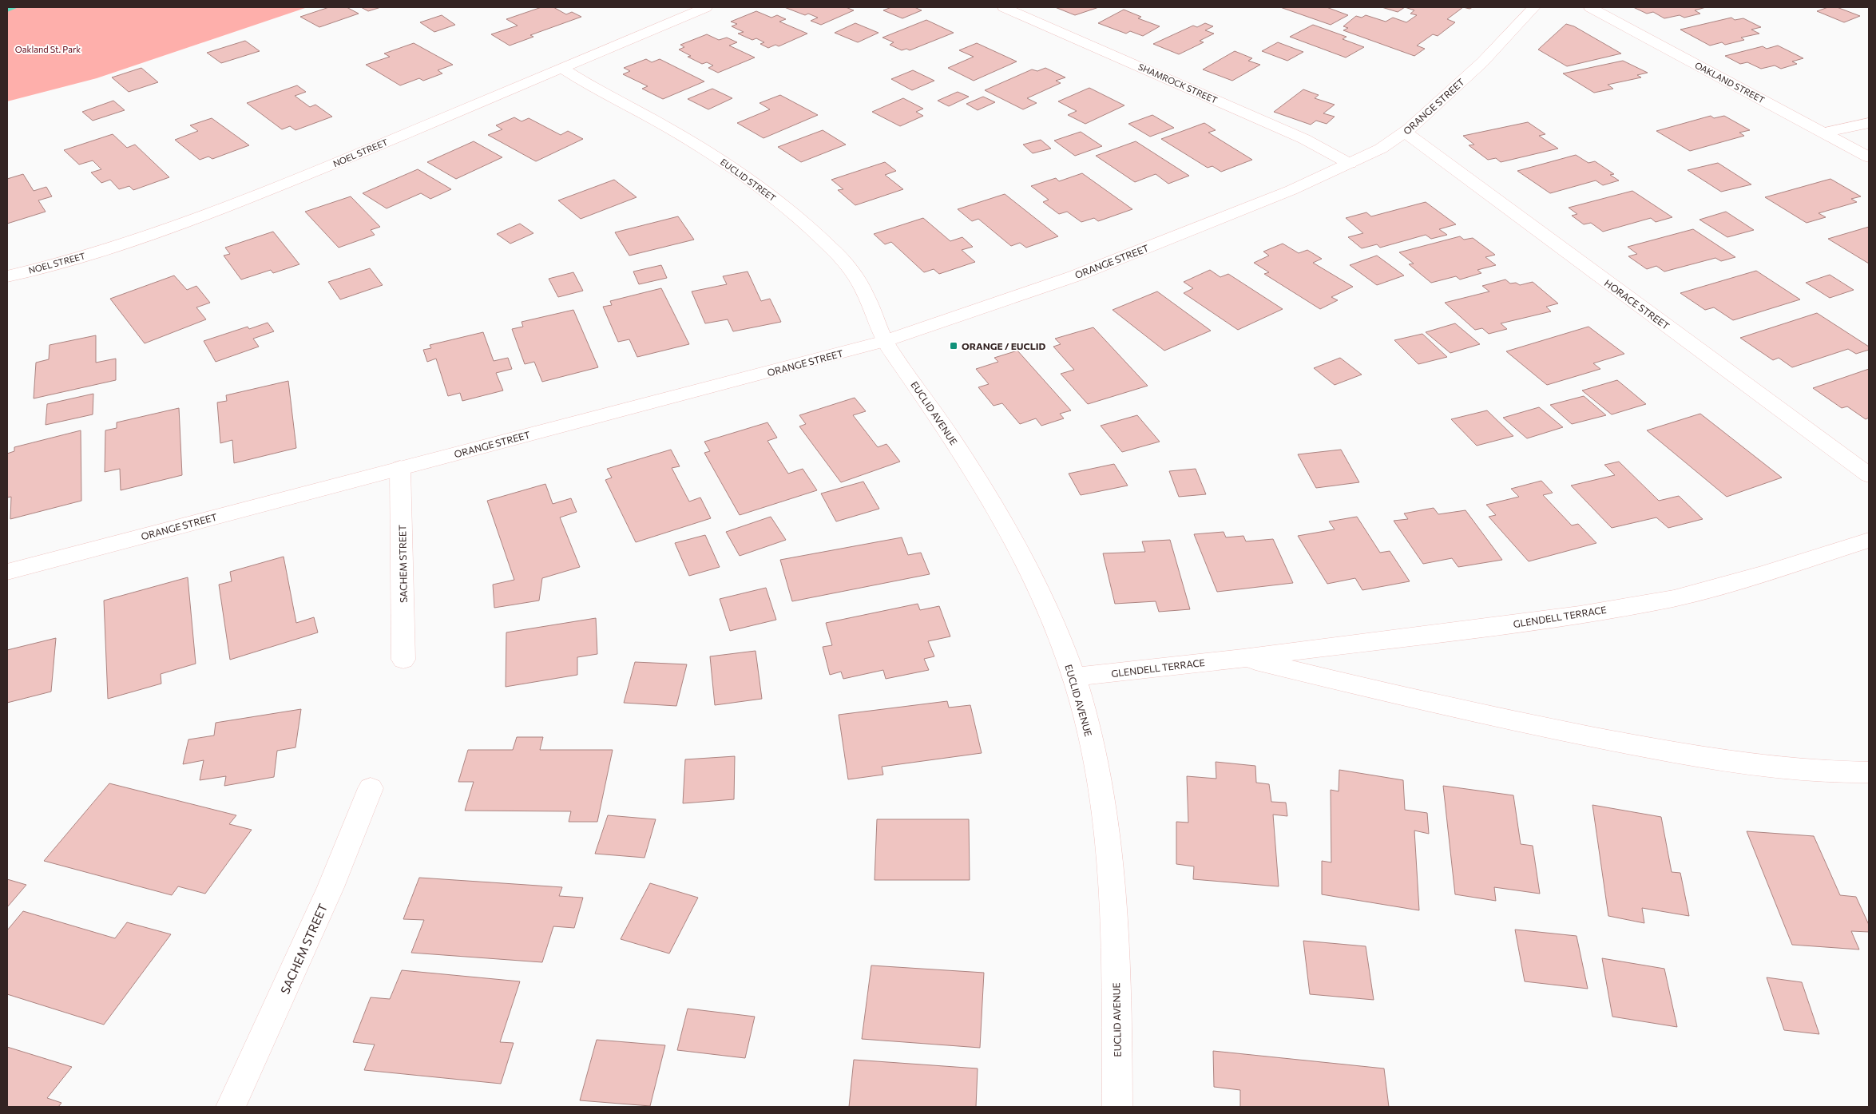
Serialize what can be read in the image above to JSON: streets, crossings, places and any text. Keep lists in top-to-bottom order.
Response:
{
  "streets": {
    "street": [
      "OAKLAND STREET",
      "SHAMROCK STREET",
      "ORANGE STREET",
      "NOEL STREET",
      "EUCLID STREET",
      "HORACE STREET",
      "EUCLID AVENUE",
      "SACHEM STREET",
      "GLENDELL TERRACE"
    ]
  },
  "crossings": [
    ["SHAMROCK STREET", "ORANGE STREET"],
    ["ORANGE STREET", "EUCLID STREET"],
    ["ORANGE STREET", "HORACE STREET"],
    ["ORANGE STREET", "EUCLID AVENUE"],
    ["ORANGE STREET", "SACHEM STREET"],
    ["NOEL STREET", "EUCLID STREET"],
    ["EUCLID STREET", "EUCLID AVENUE"],
    ["EUCLID AVENUE", "GLENDELL TERRACE"]
  ],
  "parks": ["Oakland St. Park"],
  "places": {
    "transit": ["ORANGE / EUCLID"]
  }
}
